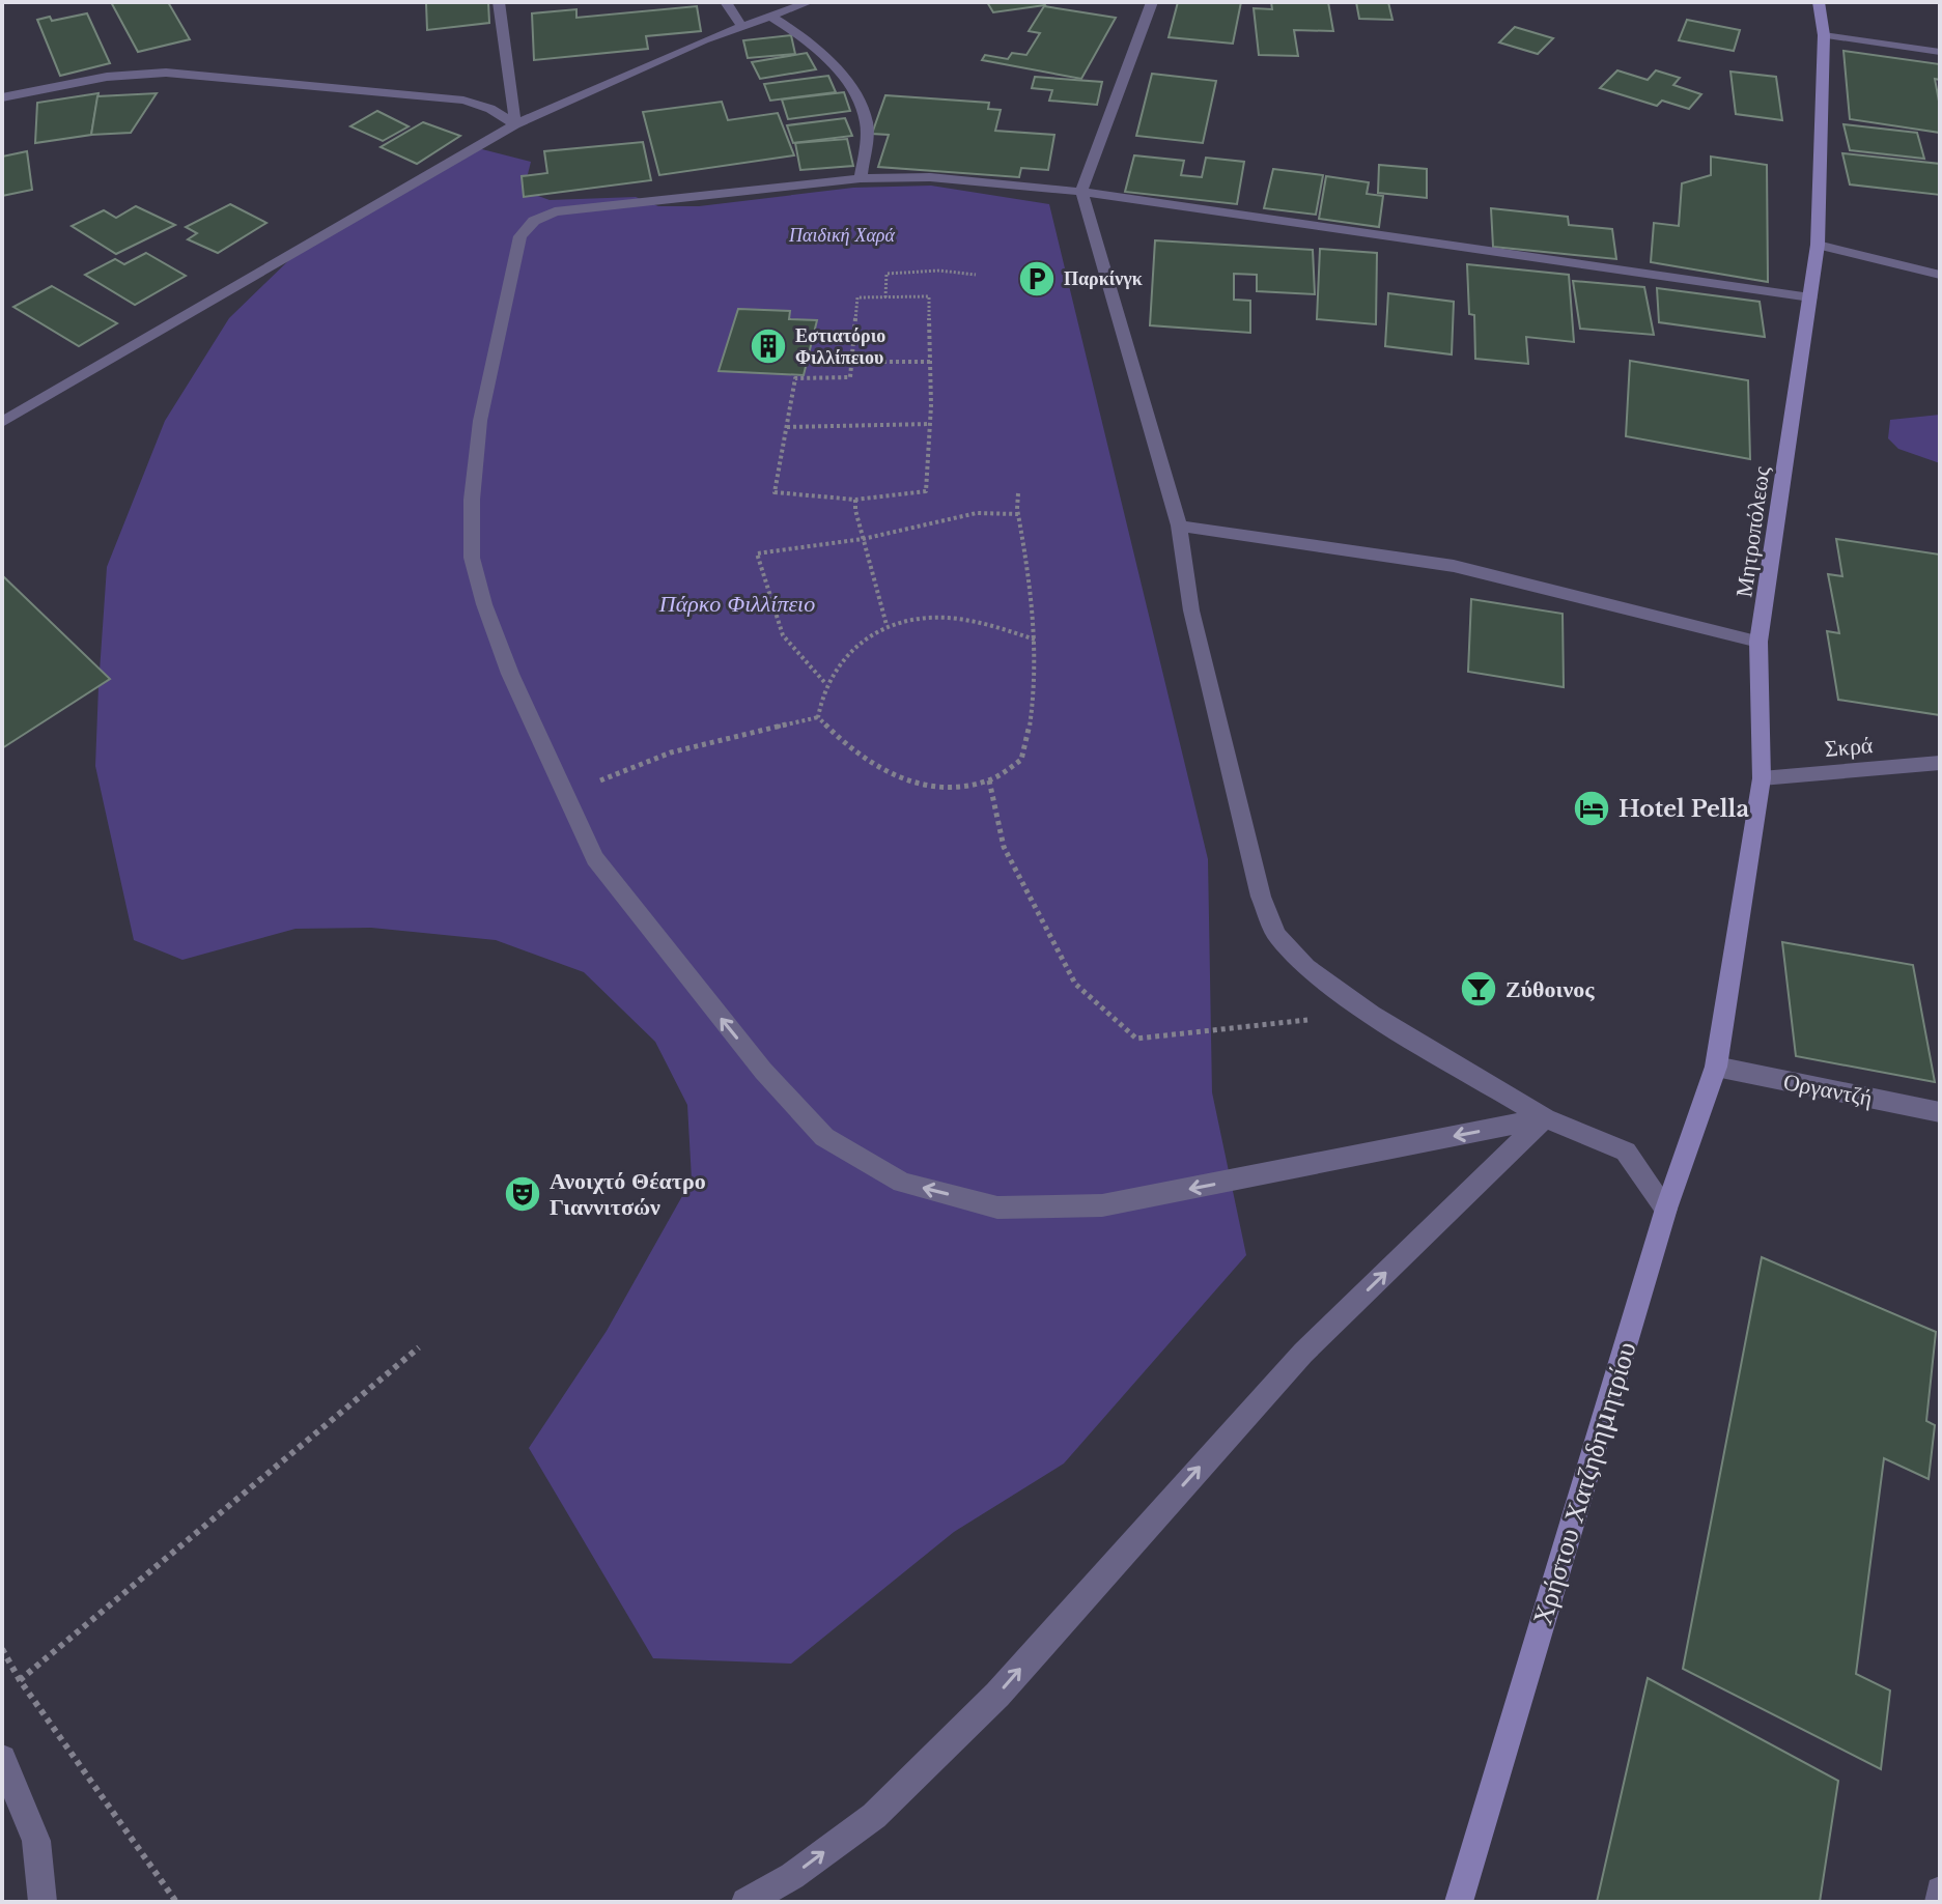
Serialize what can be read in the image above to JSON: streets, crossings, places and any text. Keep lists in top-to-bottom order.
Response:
{
  "streets": {
    "main road": ["Μητροπόλεως", "Χρήστου Χατζηδημητρίου"],
    "street": ["Σκρά", "Οργαντζή"]
  },
  "crossings": [
    ["Μητροπόλεως", "Σκρά"],
    ["Μητροπόλεως", "Οργαντζή"],
    ["Μητροπόλεως", "Χρήστου Χατζηδημητρίου"],
    ["Οργαντζή", "Χρήστου Χατζηδημητρίου"]
  ],
  "parks": ["Παιδική Χαρά", "Πάρκο Φιλλίπειο"],
  "places": {
    "parking": ["Παρκίνγκ"],
    "building": ["Εστιατόριο Φιλλίπειου"],
    "hotel": ["Hotel Pella"],
    "bar": ["Ζύθοινος"],
    "theatre": ["Ανοιχτό Θέατρο Γιαννιτσών"]
  }
}
